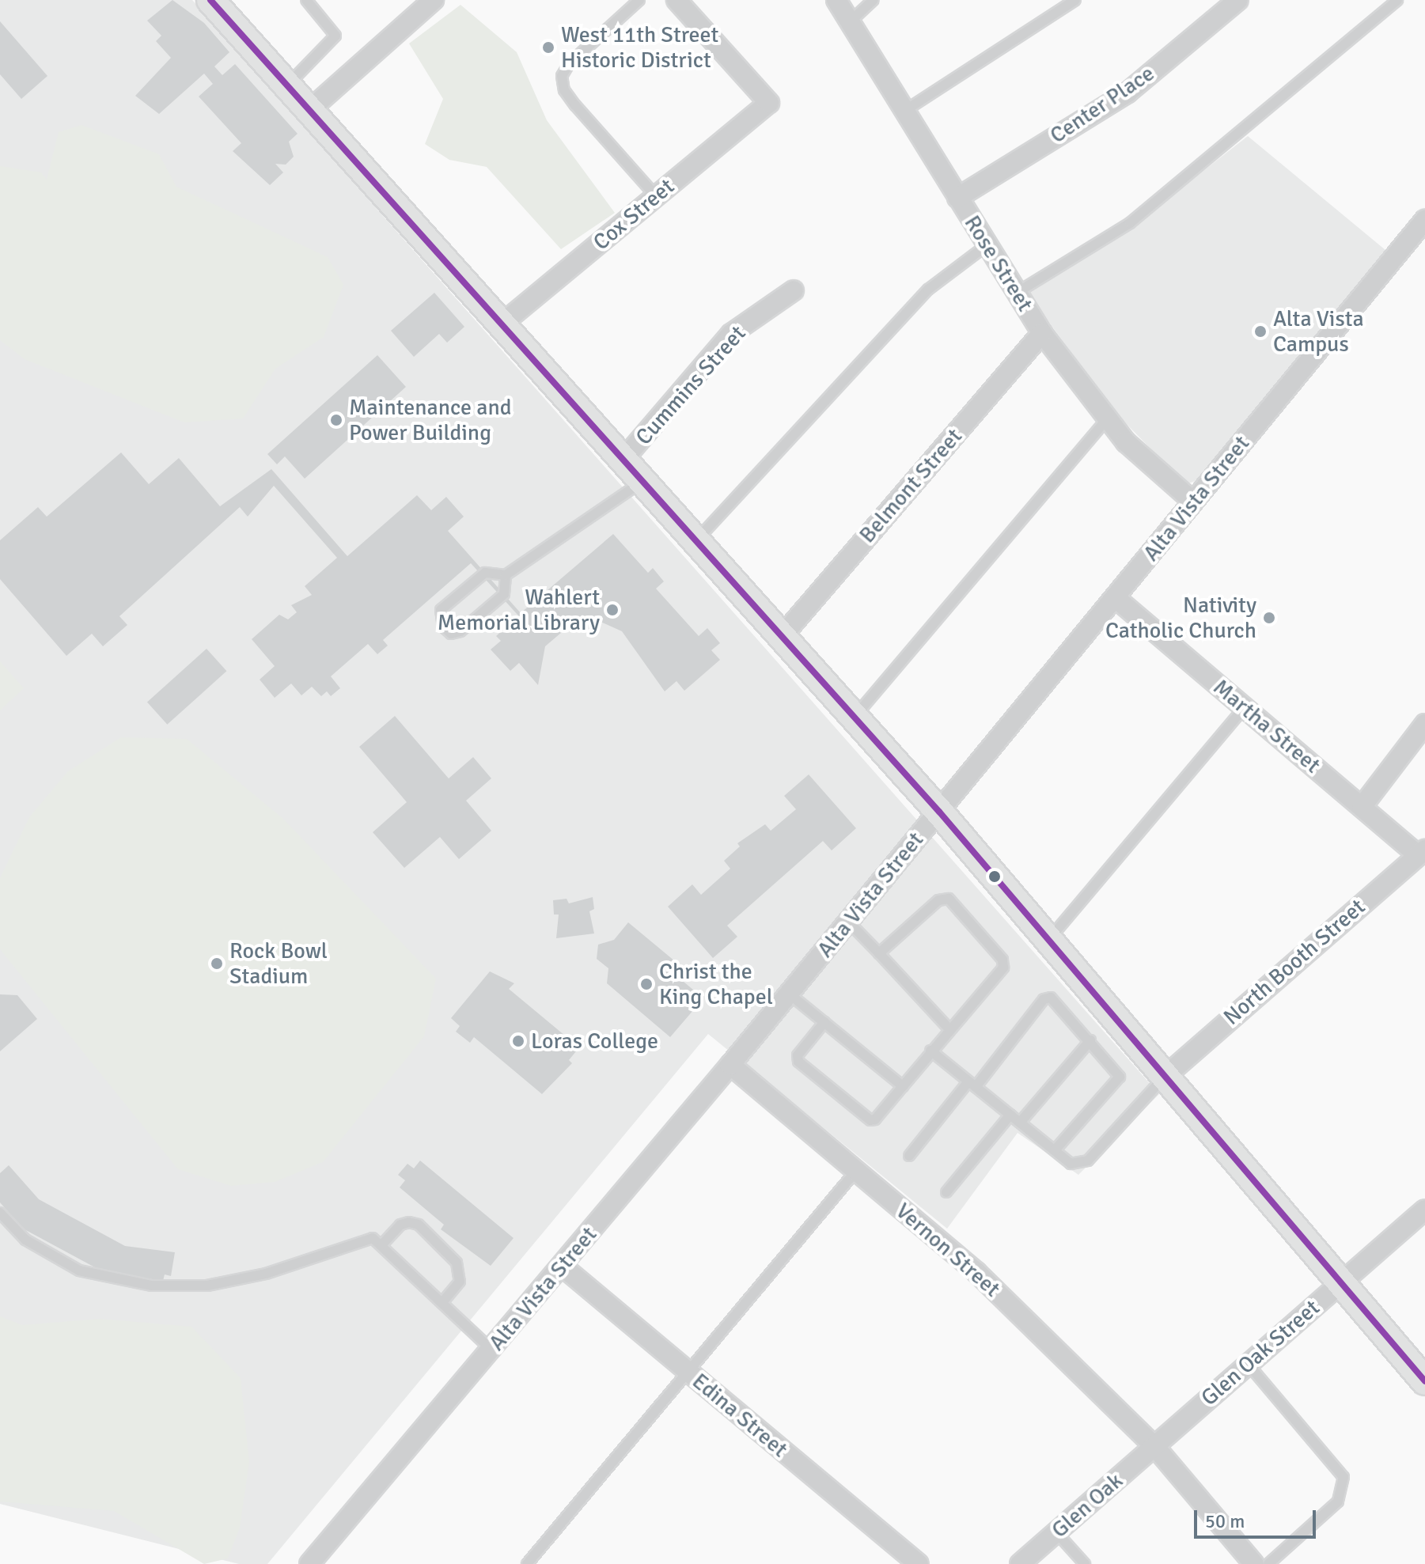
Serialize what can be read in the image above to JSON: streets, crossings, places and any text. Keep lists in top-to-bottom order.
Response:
{
  "streets": {
    "street": [
      "Center Place",
      "Cox Street",
      "Rose Street",
      "Cummins Street",
      "Belmont Street",
      "Alta Vista Street",
      "Martha Street",
      "North Booth Street",
      "Vernon Street",
      "Glen Oak Street",
      "Edina Street",
      "Glen Oak"
    ]
  },
  "crossings": [
    ["Center Place", "Rose Street"],
    ["Rose Street", "Belmont Street"],
    ["Rose Street", "Alta Vista Street"],
    ["Alta Vista Street", "Martha Street"],
    ["Alta Vista Street", "Vernon Street"],
    ["Alta Vista Street", "Edina Street"],
    ["Martha Street", "North Booth Street"],
    ["Vernon Street", "Glen Oak Street"],
    ["Vernon Street", "Glen Oak"],
    ["Glen Oak Street", "Glen Oak"]
  ],
  "places": [
    "West 11th Street Historic District",
    "Alta Vista Campus",
    "Maintenance and Power Building",
    "Wahlert Memorial Library",
    "Nativity Catholic Church",
    "Rock Bowl Stadium",
    "Christ the King Chapel",
    "Loras College"
  ],
  "scale_bar": "50 m"
}
